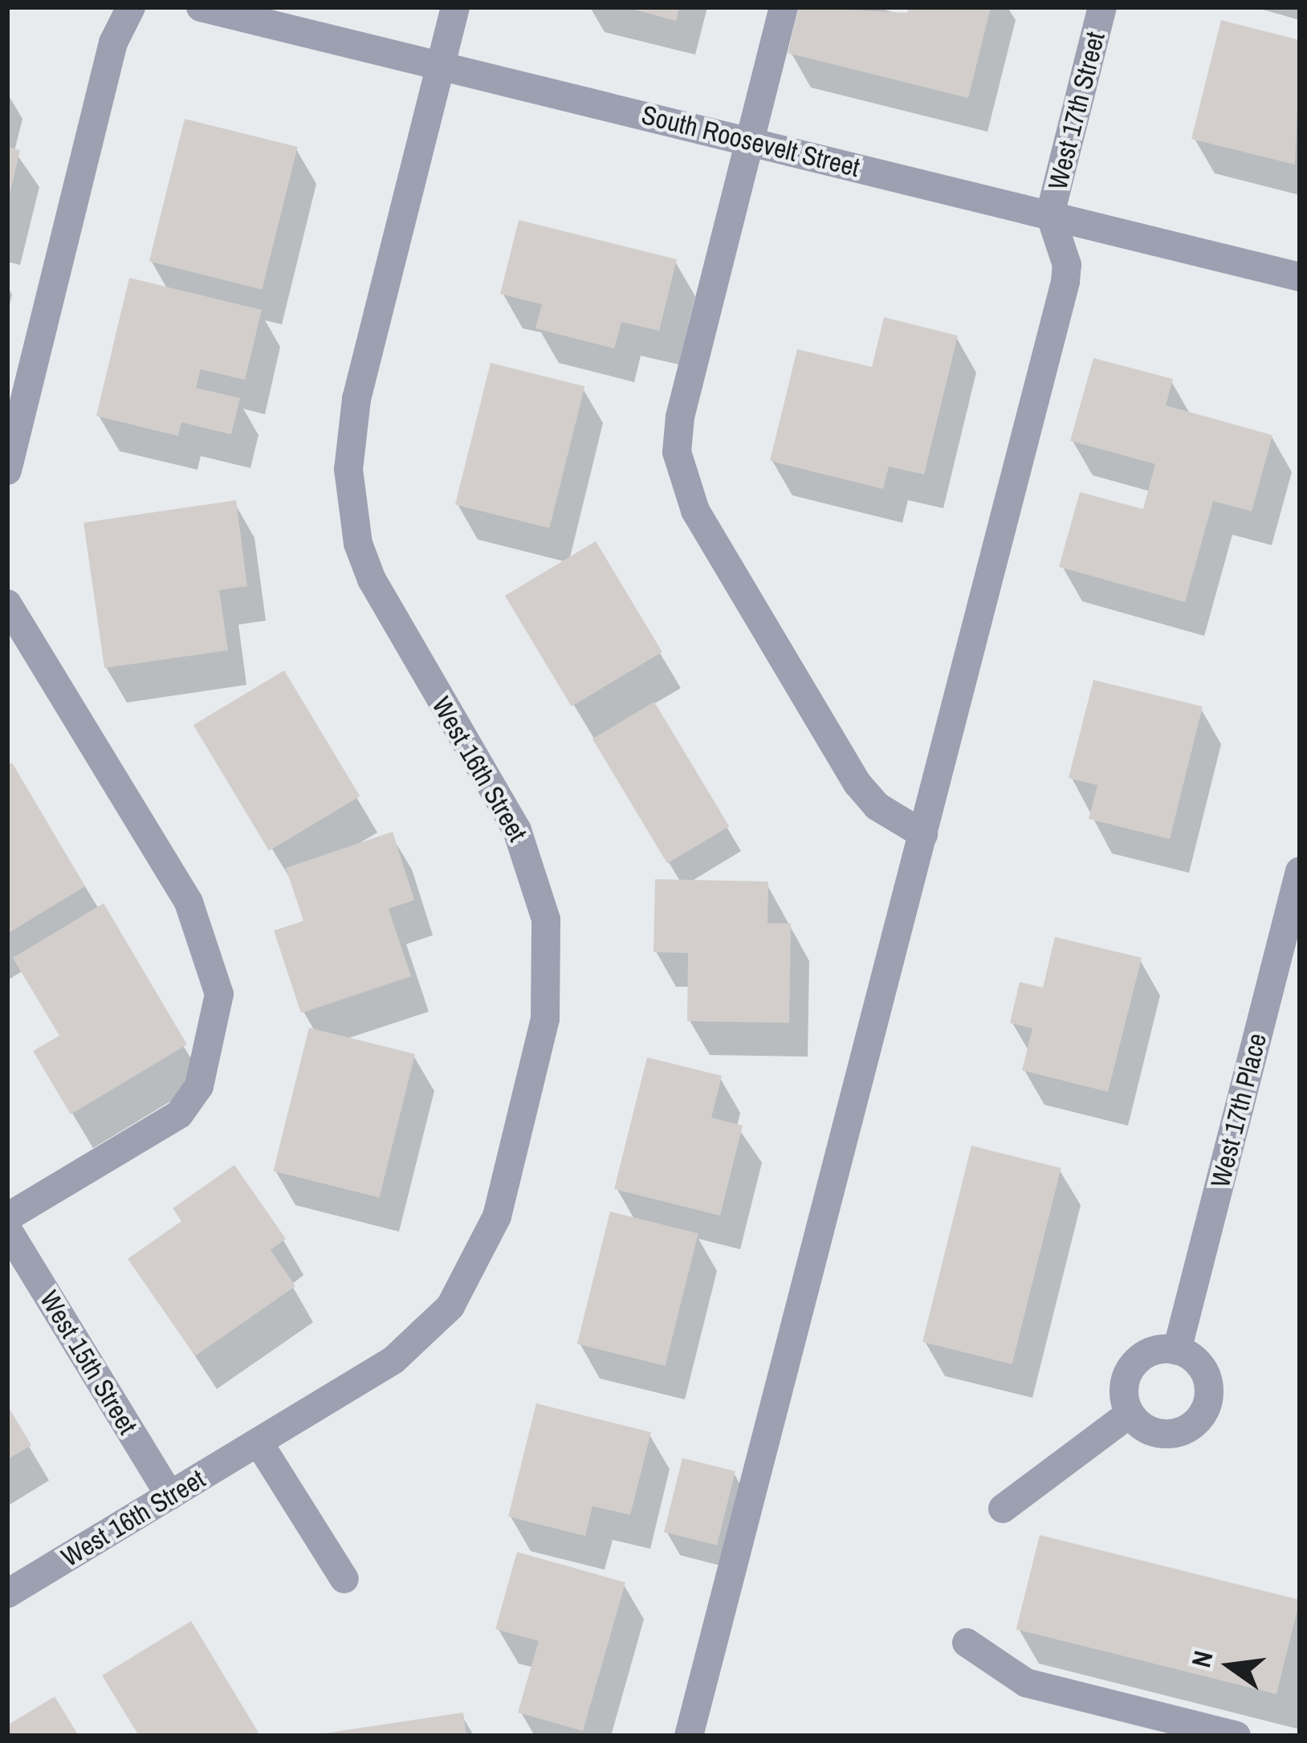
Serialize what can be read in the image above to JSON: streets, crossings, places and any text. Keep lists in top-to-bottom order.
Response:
{
  "streets": {
    "street": [
      "West 17th Street",
      "South Roosevelt Street",
      "West 16th Street",
      "West 17th Place",
      "West 15th Street"
    ]
  },
  "crossings": [
    ["West 17th Street", "South Roosevelt Street"],
    ["South Roosevelt Street", "West 16th Street"],
    ["West 16th Street", "West 15th Street"]
  ],
  "north": "left"
}
